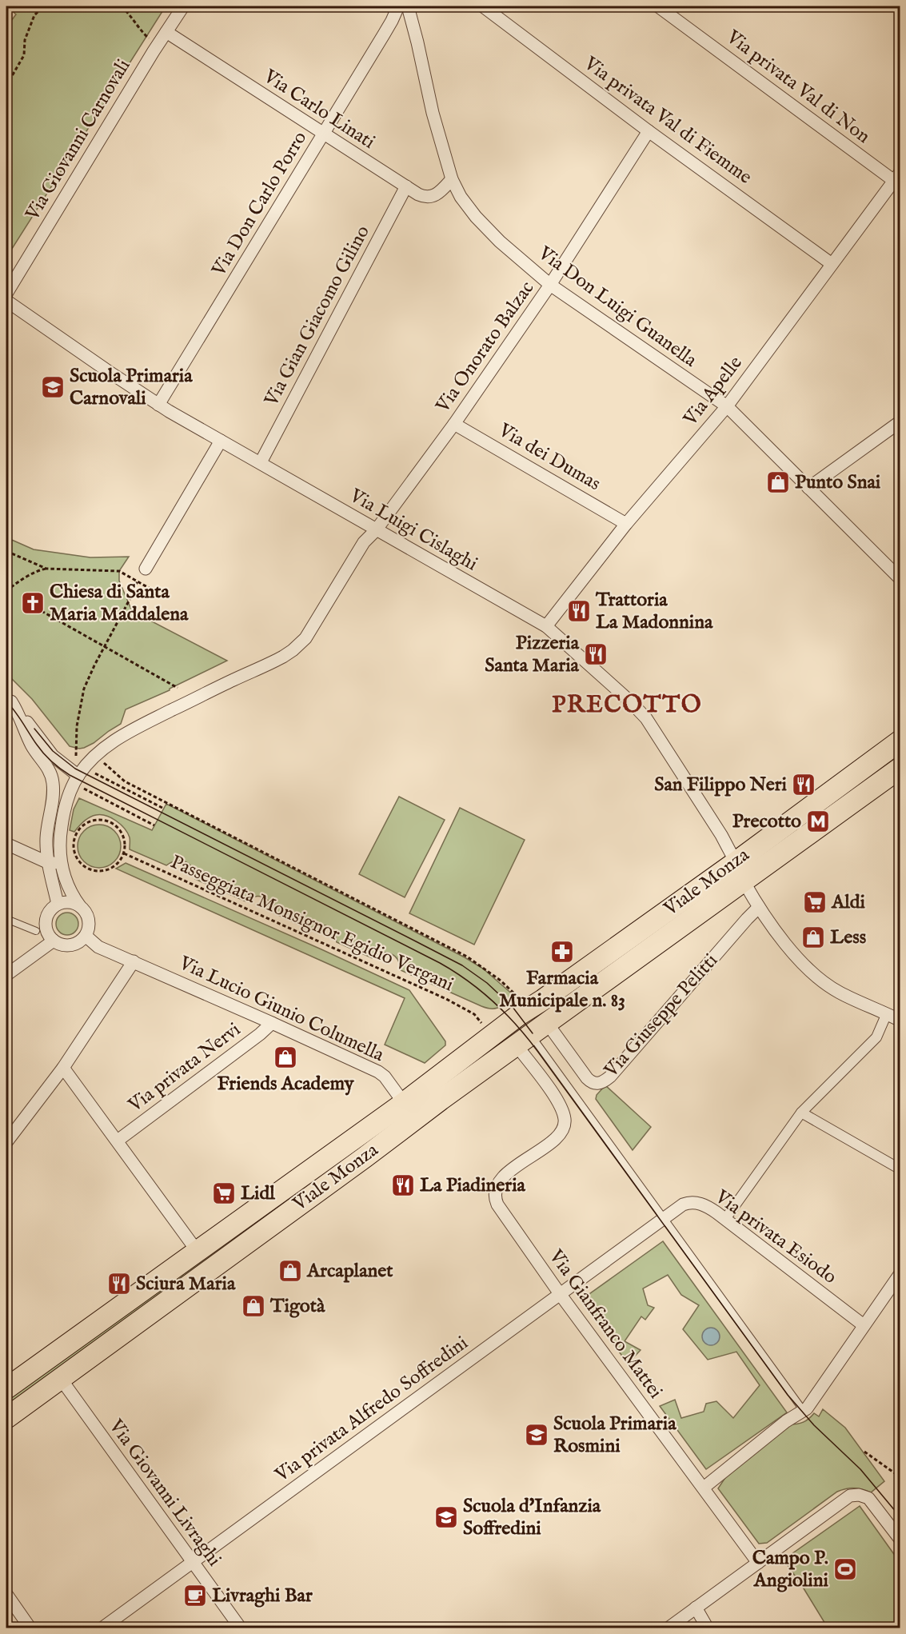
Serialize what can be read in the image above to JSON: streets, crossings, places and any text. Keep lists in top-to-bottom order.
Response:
{
  "streets": {
    "main road": ["Viale Monza"],
    "street": [
      "Via privata Val di Non",
      "Via Carlo Linati",
      "Via privata Val di Fiemme",
      "Via Giovanni Carnovali",
      "Via Don Carlo Porro",
      "Via Don Luigi Guanella",
      "Via Gian Giacomo Gilino",
      "Via Onorato Balzac",
      "Via Apelle",
      "Via dei Dumas",
      "Via Luigi Cislaghi",
      "Via Lucio Giunio Columella",
      "Via Giuseppe Pelitti",
      "Via privata Nervi",
      "Via privata Esiodo",
      "Via Gianfranco Mattei",
      "Via privata Alfredo Soffredini",
      "Via Giovanni Livraghi"
    ],
    "path": ["Passeggiata Monsignor Egidio Vergani"]
  },
  "crossings": [
    ["Via privata Val di Non", "Via Apelle"],
    ["Via Carlo Linati", "Via Giovanni Carnovali"],
    ["Via Carlo Linati", "Via Don Carlo Porro"],
    ["Via Carlo Linati", "Via Don Luigi Guanella"],
    ["Via Carlo Linati", "Via Gian Giacomo Gilino"],
    ["Via privata Val di Fiemme", "Via Onorato Balzac"],
    ["Via privata Val di Fiemme", "Via Apelle"],
    ["Via Don Carlo Porro", "Via Luigi Cislaghi"],
    ["Via Don Luigi Guanella", "Via Onorato Balzac"],
    ["Via Don Luigi Guanella", "Via Apelle"],
    ["Via Gian Giacomo Gilino", "Via Luigi Cislaghi"],
    ["Via Onorato Balzac", "Via dei Dumas"],
    ["Via Onorato Balzac", "Via Luigi Cislaghi"],
    ["Via Onorato Balzac", "Via Lucio Giunio Columella"],
    ["Via Apelle", "Via dei Dumas"],
    ["Via Apelle", "Via Luigi Cislaghi"],
    ["Via Luigi Cislaghi", "Viale Monza"],
    ["Viale Monza", "Passeggiata Monsignor Egidio Vergani"],
    ["Viale Monza", "Via Lucio Giunio Columella"],
    ["Viale Monza", "Via Giuseppe Pelitti"],
    ["Viale Monza", "Via Gianfranco Mattei"],
    ["Viale Monza", "Via Giovanni Livraghi"],
    ["Via Lucio Giunio Columella", "Via privata Nervi"],
    ["Via privata Esiodo", "Via privata Alfredo Soffredini"],
    ["Via Gianfranco Mattei", "Via privata Alfredo Soffredini"],
    ["Via privata Alfredo Soffredini", "Via Giovanni Livraghi"]
  ],
  "districts": ["PRECOTTO"],
  "places": {
    "school or university": ["Scuola Primaria Carnovali", "Scuola Primaria Rosmini", "Scuola d'Infanzia Soffredini"],
    "shop": [
      "Punto Snai",
      "Less",
      "Friends Academy",
      "Arcaplanet",
      "Tigotà"
    ],
    "church": ["Chiesa di Santa Maria Maddalena"],
    "restaurant": [
      "Trattoria La Madonnina",
      "Pizzeria Santa Maria",
      "San Filippo Neri",
      "La Piadineria",
      "Sciura Maria"
    ],
    "metro station": ["Precotto"],
    "supermarket": ["Aldi", "Lidl"],
    "pharmacy": ["Farmacia Municipale n. 83"],
    "sports": ["Campo P. Angiolini"],
    "cafe": ["Livraghi Bar"]
  }
}
